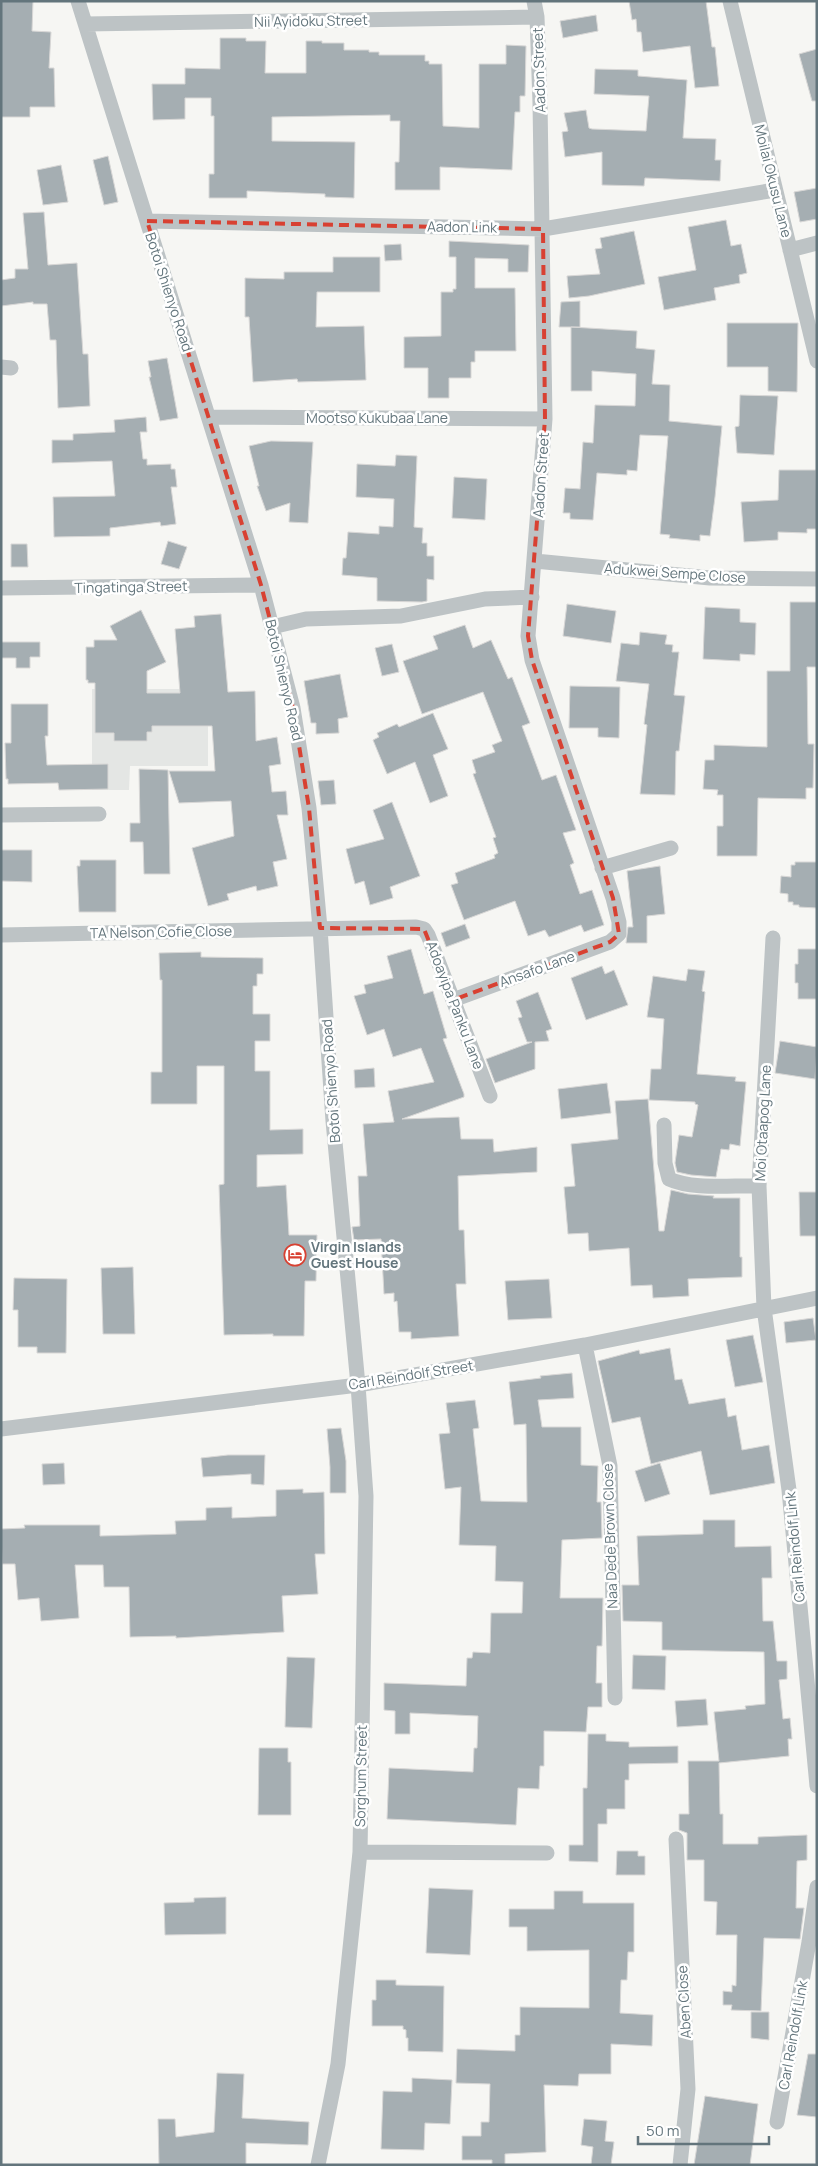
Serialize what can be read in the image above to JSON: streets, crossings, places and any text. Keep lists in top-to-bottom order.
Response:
{
  "streets": {
    "street": [
      "Nii Ayidoku Street",
      "Aadon Street",
      "Moilai Okusu Lane",
      "Aadon Link",
      "Botoi Shienyo Road",
      "Mootso Kukubaa Lane",
      "Adukwei Sempe Close",
      "Tingatinga Street",
      "TA Nelson Cofie Close",
      "Ansafo Lane",
      "Adoayipa Panku Lane",
      "Moi Otaapog Lane",
      "Carl Reindolf Street",
      "Naa Dede Brown Close",
      "Carl Reindolf Link",
      "Sorghum Street",
      "Aben Close"
    ]
  },
  "crossings": [
    ["Nii Ayidoku Street", "Aadon Street"],
    ["Nii Ayidoku Street", "Botoi Shienyo Road"],
    ["Aadon Street", "Aadon Link"],
    ["Aadon Street", "Mootso Kukubaa Lane"],
    ["Aadon Street", "Adukwei Sempe Close"],
    ["Aadon Street", "Ansafo Lane"],
    ["Moilai Okusu Lane", "Aadon Link"],
    ["Aadon Link", "Botoi Shienyo Road"],
    ["Botoi Shienyo Road", "Mootso Kukubaa Lane"],
    ["Botoi Shienyo Road", "Tingatinga Street"],
    ["Botoi Shienyo Road", "TA Nelson Cofie Close"],
    ["Botoi Shienyo Road", "Adoayipa Panku Lane"],
    ["Botoi Shienyo Road", "Carl Reindolf Street"],
    ["Botoi Shienyo Road", "Sorghum Street"],
    ["TA Nelson Cofie Close", "Adoayipa Panku Lane"],
    ["Ansafo Lane", "Adoayipa Panku Lane"],
    ["Moi Otaapog Lane", "Carl Reindolf Street"],
    ["Moi Otaapog Lane", "Carl Reindolf Link"],
    ["Carl Reindolf Street", "Naa Dede Brown Close"],
    ["Carl Reindolf Street", "Carl Reindolf Link"],
    ["Carl Reindolf Street", "Sorghum Street"]
  ],
  "places": {
    "hotel": ["Virgin Islands Guest House"]
  },
  "scale_bar": "50 m"
}
